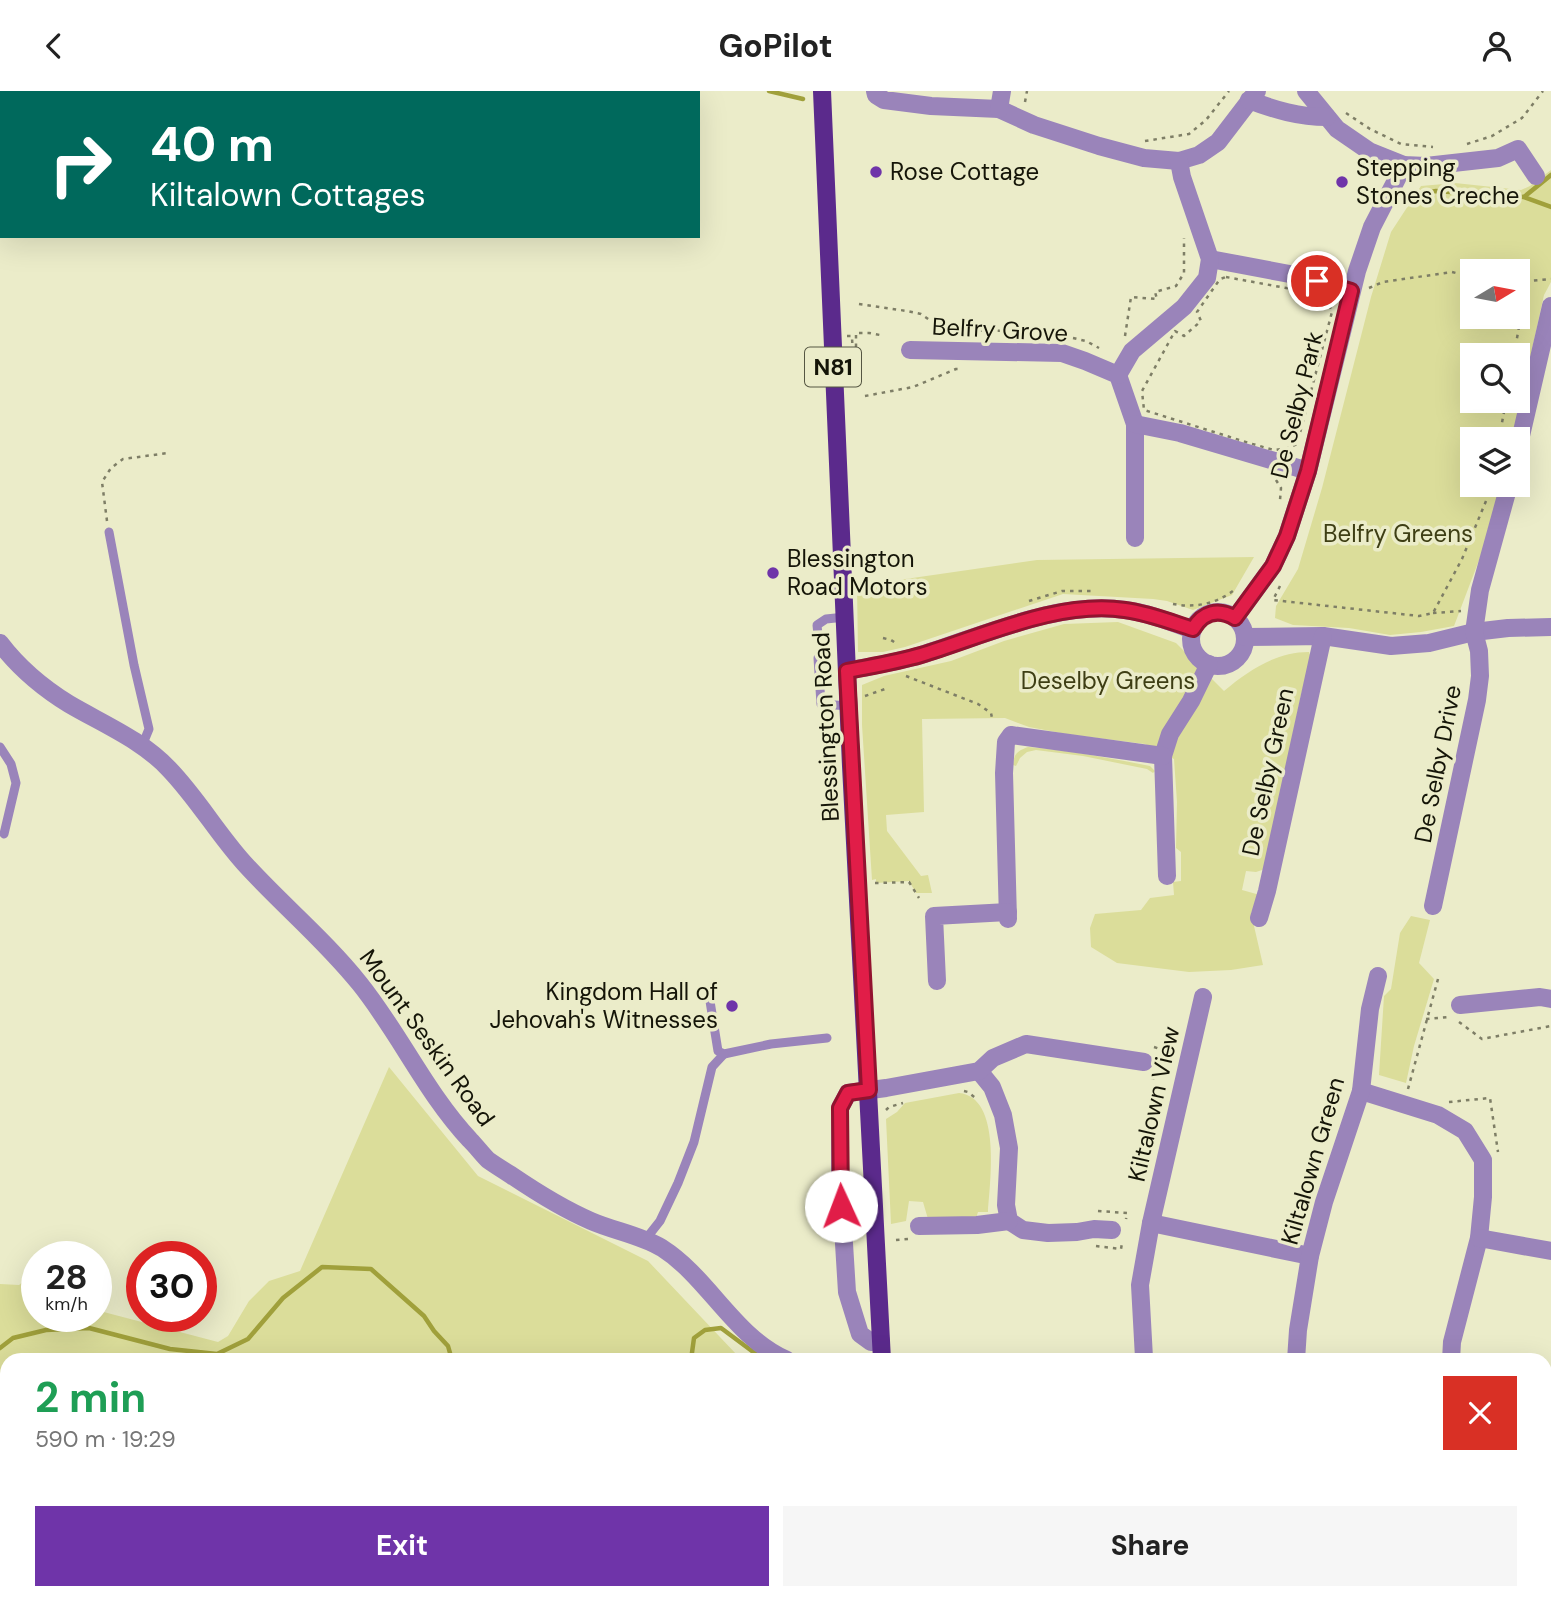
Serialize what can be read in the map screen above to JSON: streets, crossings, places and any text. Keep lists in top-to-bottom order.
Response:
{
  "streets": {
    "main road": ["N81", "Blessington Road"],
    "street": [
      "Belfry Grove",
      "De Selby Park",
      "De Selby Drive",
      "De Selby Green",
      "Mount Seskin Road",
      "Kiltalown View",
      "Kiltalown Green"
    ]
  },
  "parks": ["Belfry Greens", "Deselby Greens"],
  "places": [
    "Rose Cottage",
    "Stepping Stones Creche",
    "Blessington Road Motors",
    "Kingdom Hall of Jehovah's Witnesses"
  ],
  "north": "right",
  "page": {
    "header": "GoPilot",
    "turn": ["40 m", "Kiltalown Cottages"],
    "speed": "28 km/h",
    "limit": "30",
    "heading": ["2 min", "590 m · 19:29"],
    "buttons": ["Exit", "Share"]
  }
}
